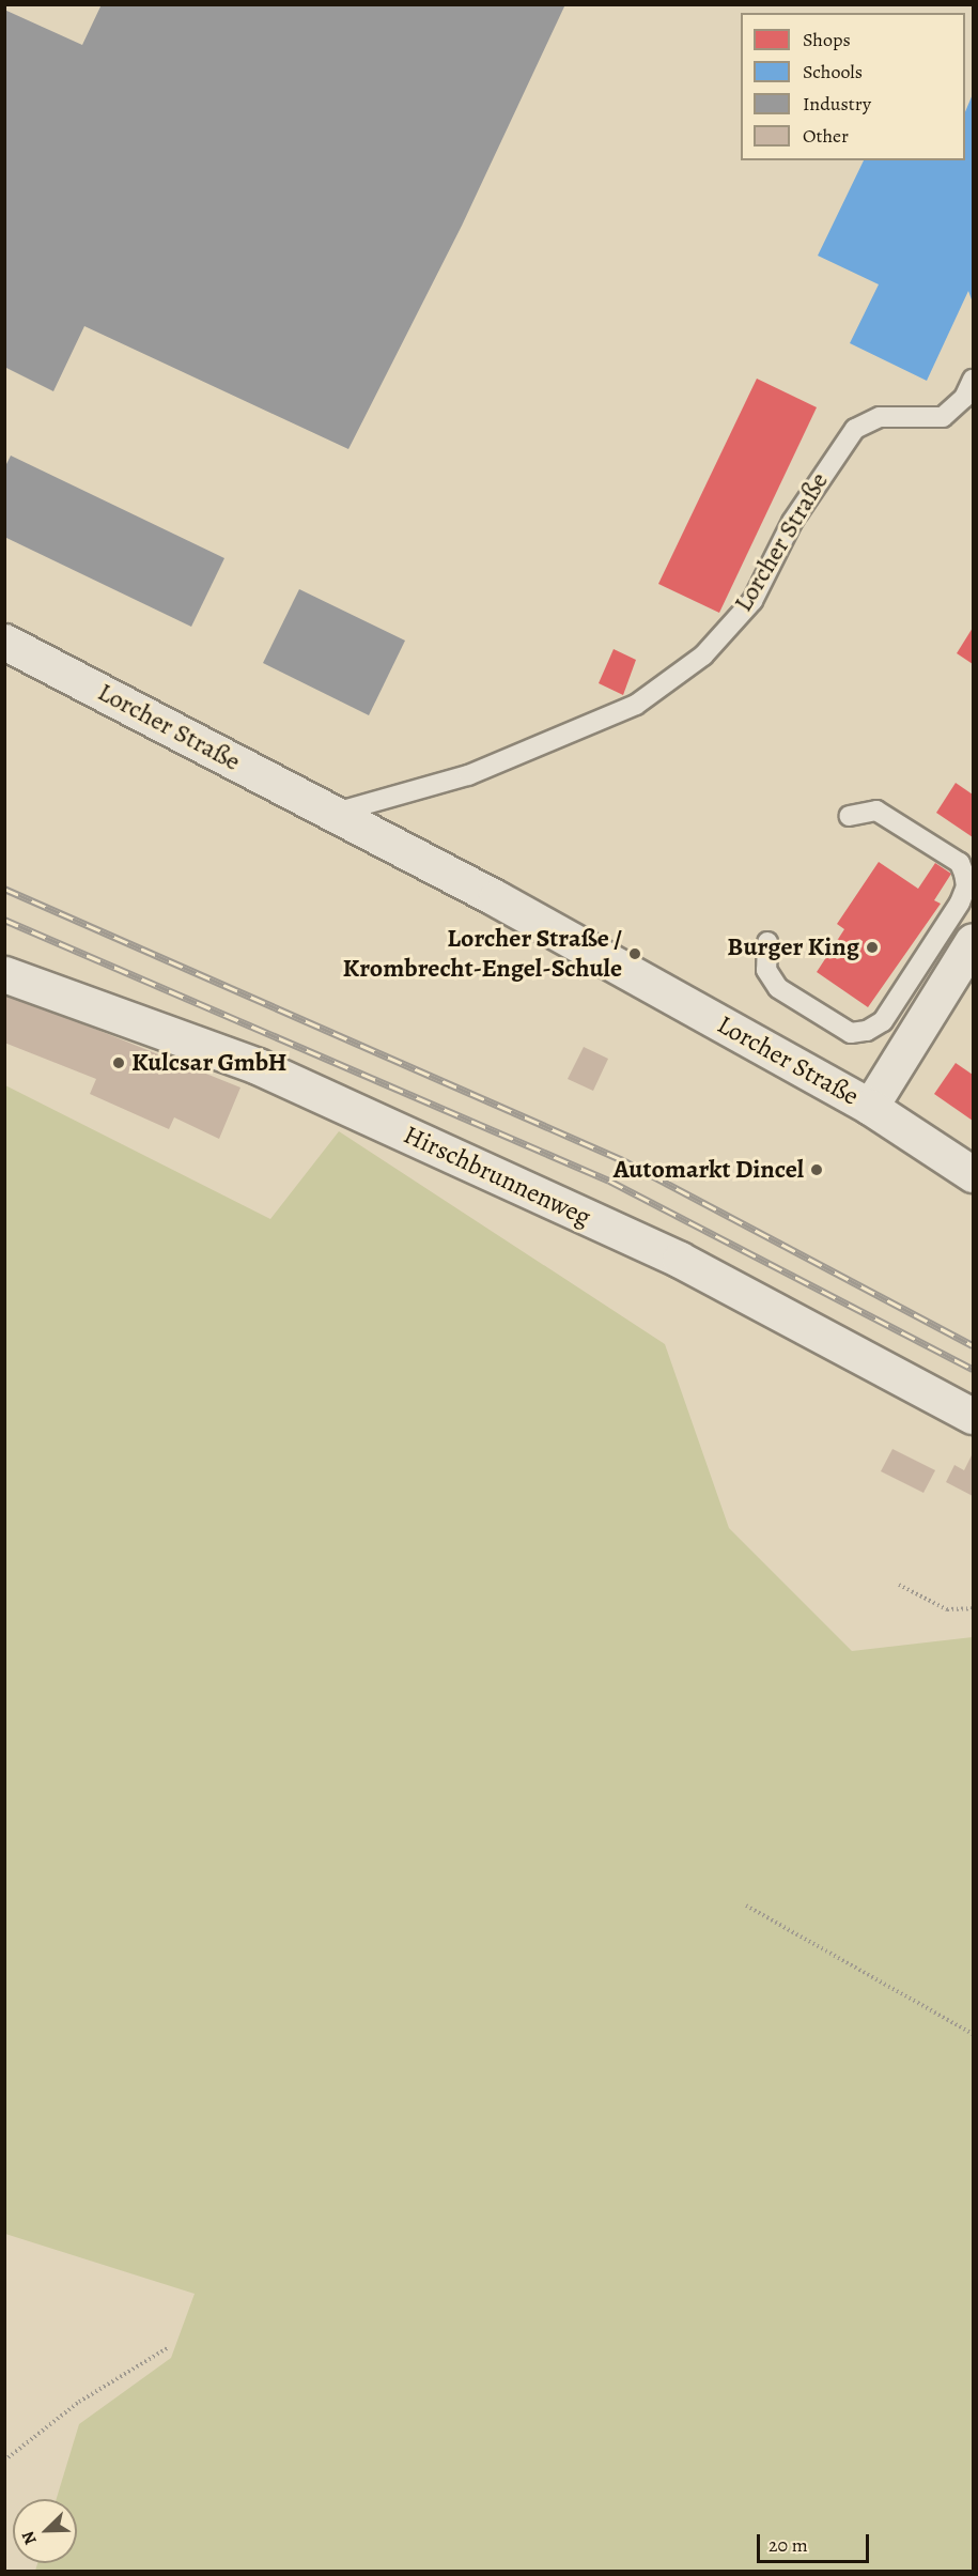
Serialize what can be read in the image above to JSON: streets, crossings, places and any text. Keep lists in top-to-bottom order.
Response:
{
  "streets": {
    "street": ["Lorcher Straße", "Hirschbrunnenweg"]
  },
  "places": [
    "Burger King",
    "Lorcher Straße / Krombrecht-Engel-Schule",
    "Kulcsar GmbH",
    "Automarkt Dincel"
  ],
  "legend": [
    "Shops",
    "Schools",
    "Industry",
    "Other"
  ],
  "scale_bar": "20 m",
  "north": "bottom left"
}
